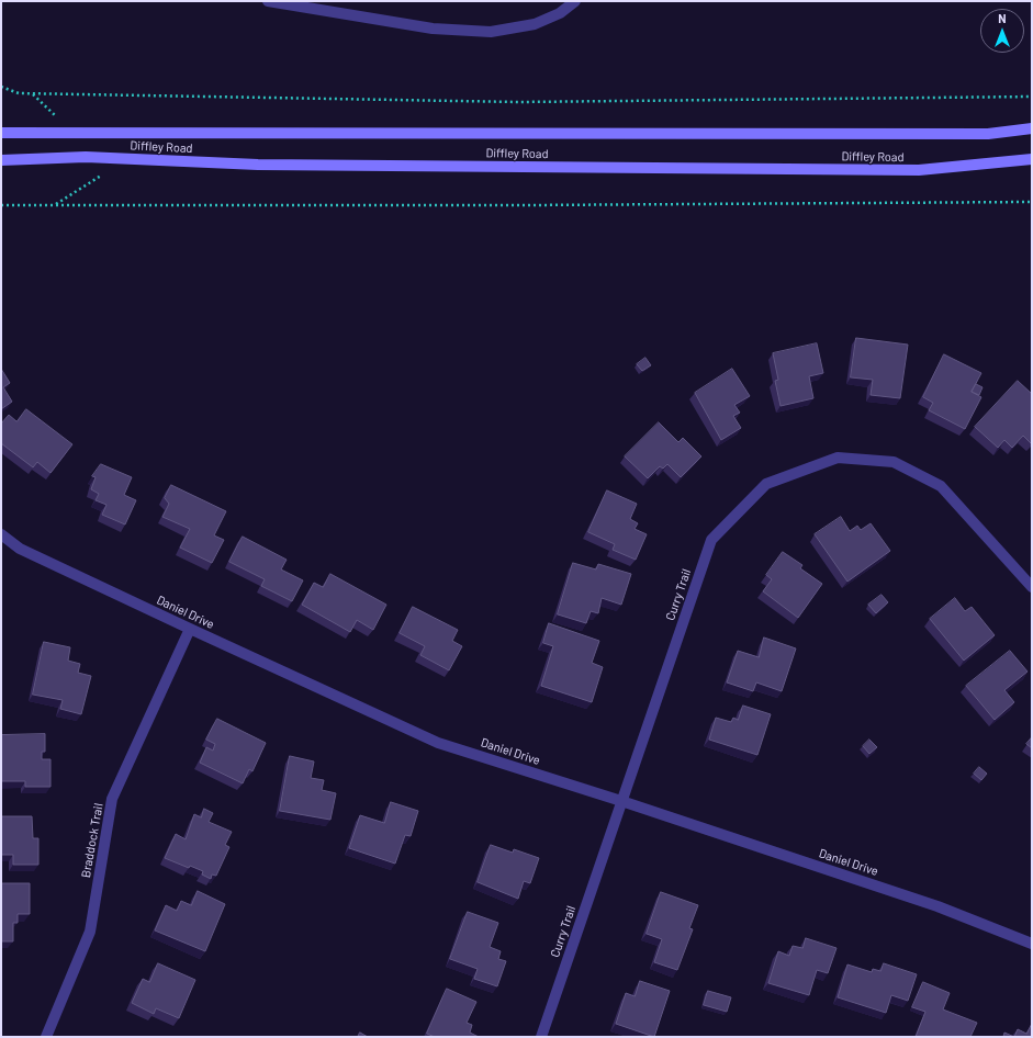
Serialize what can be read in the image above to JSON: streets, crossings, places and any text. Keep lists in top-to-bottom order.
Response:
{
  "streets": {
    "main road": ["Diffley Road"],
    "street": ["Curry Trail", "Daniel Drive", "Braddock Trail"]
  },
  "crossings": [
    ["Curry Trail", "Daniel Drive"],
    ["Daniel Drive", "Braddock Trail"]
  ],
  "north": "top"
}
